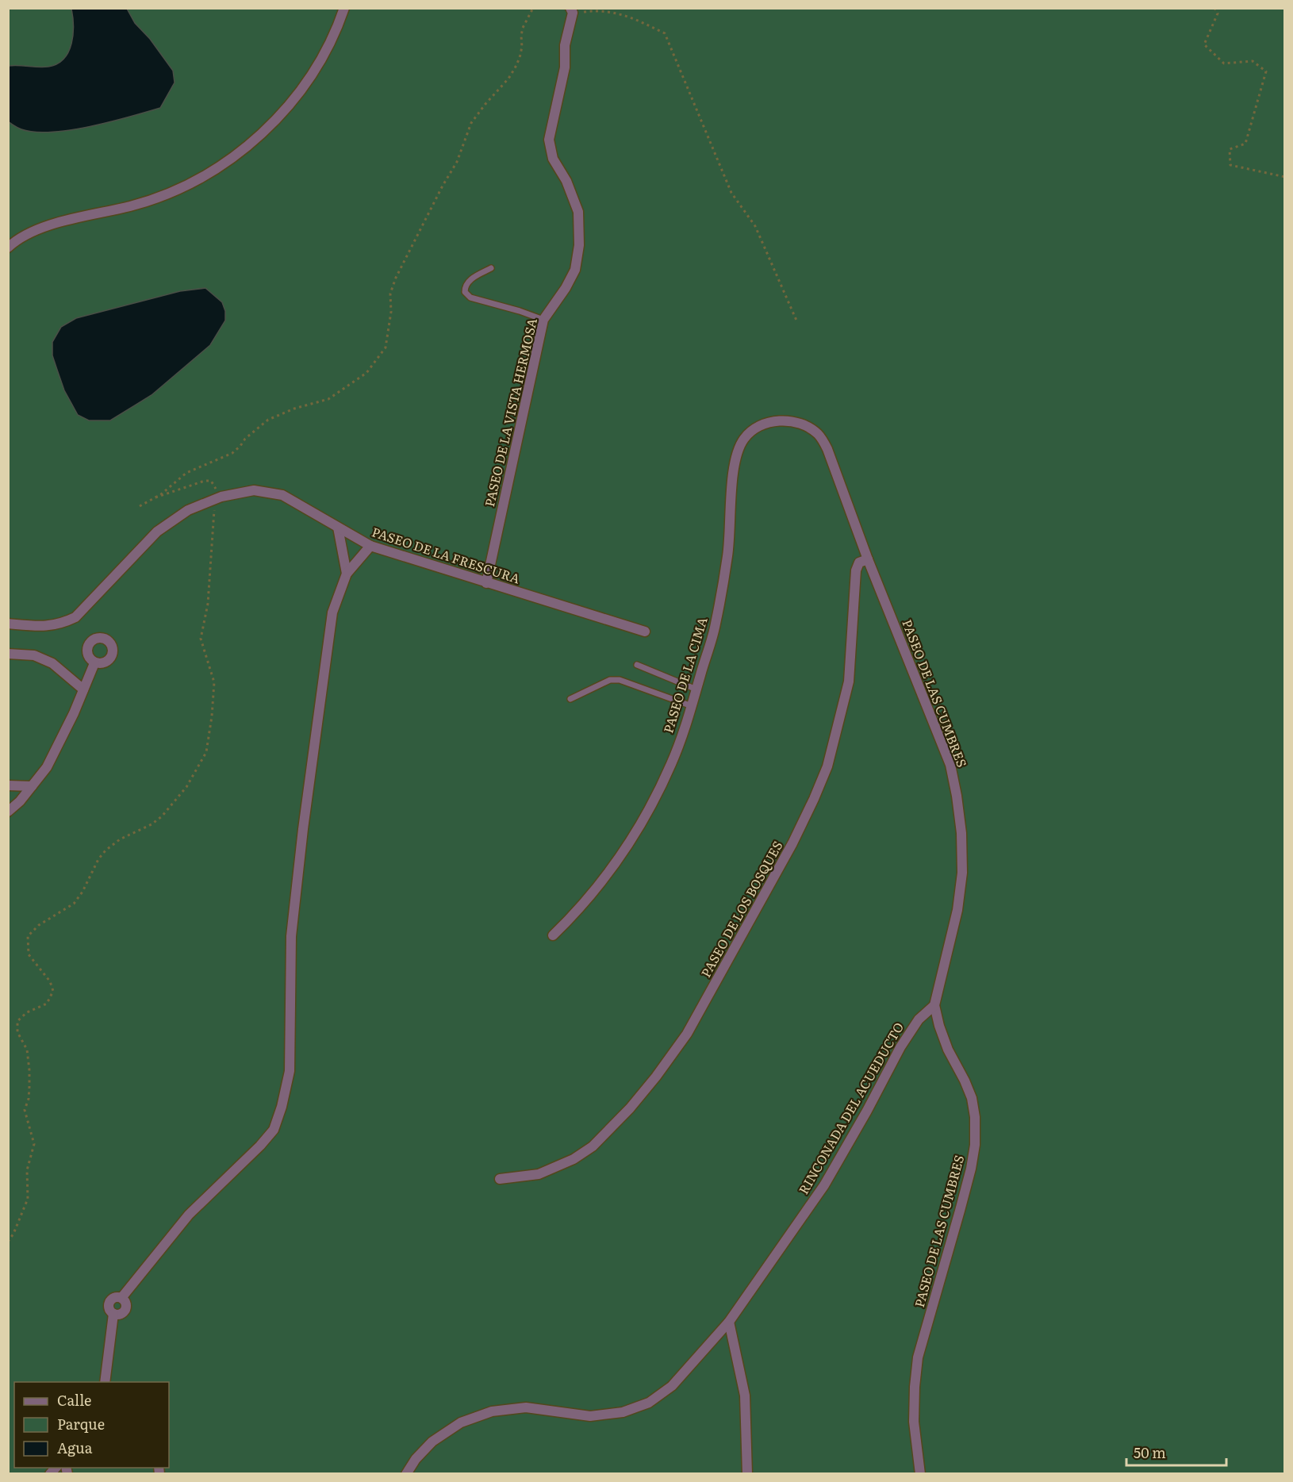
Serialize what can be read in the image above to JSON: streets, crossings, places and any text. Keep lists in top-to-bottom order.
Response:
{
  "streets": {
    "street": [
      "PASEO DE LA VISTA HERMOSA",
      "PASEO DE LA FRESCURA",
      "PASEO DE LA CIMA",
      "PASEO DE LAS CUMBRES",
      "PASEO DE LOS BOSQUES",
      "RINCONADA DEL ACUEDUCTO"
    ]
  },
  "crossings": [
    ["PASEO DE LA VISTA HERMOSA", "PASEO DE LA FRESCURA"],
    ["PASEO DE LA CIMA", "PASEO DE LAS CUMBRES"],
    ["PASEO DE LAS CUMBRES", "PASEO DE LOS BOSQUES"],
    ["PASEO DE LAS CUMBRES", "RINCONADA DEL ACUEDUCTO"]
  ],
  "legend": ["Calle", "Parque", "Agua"],
  "scale_bar": "50 m"
}
